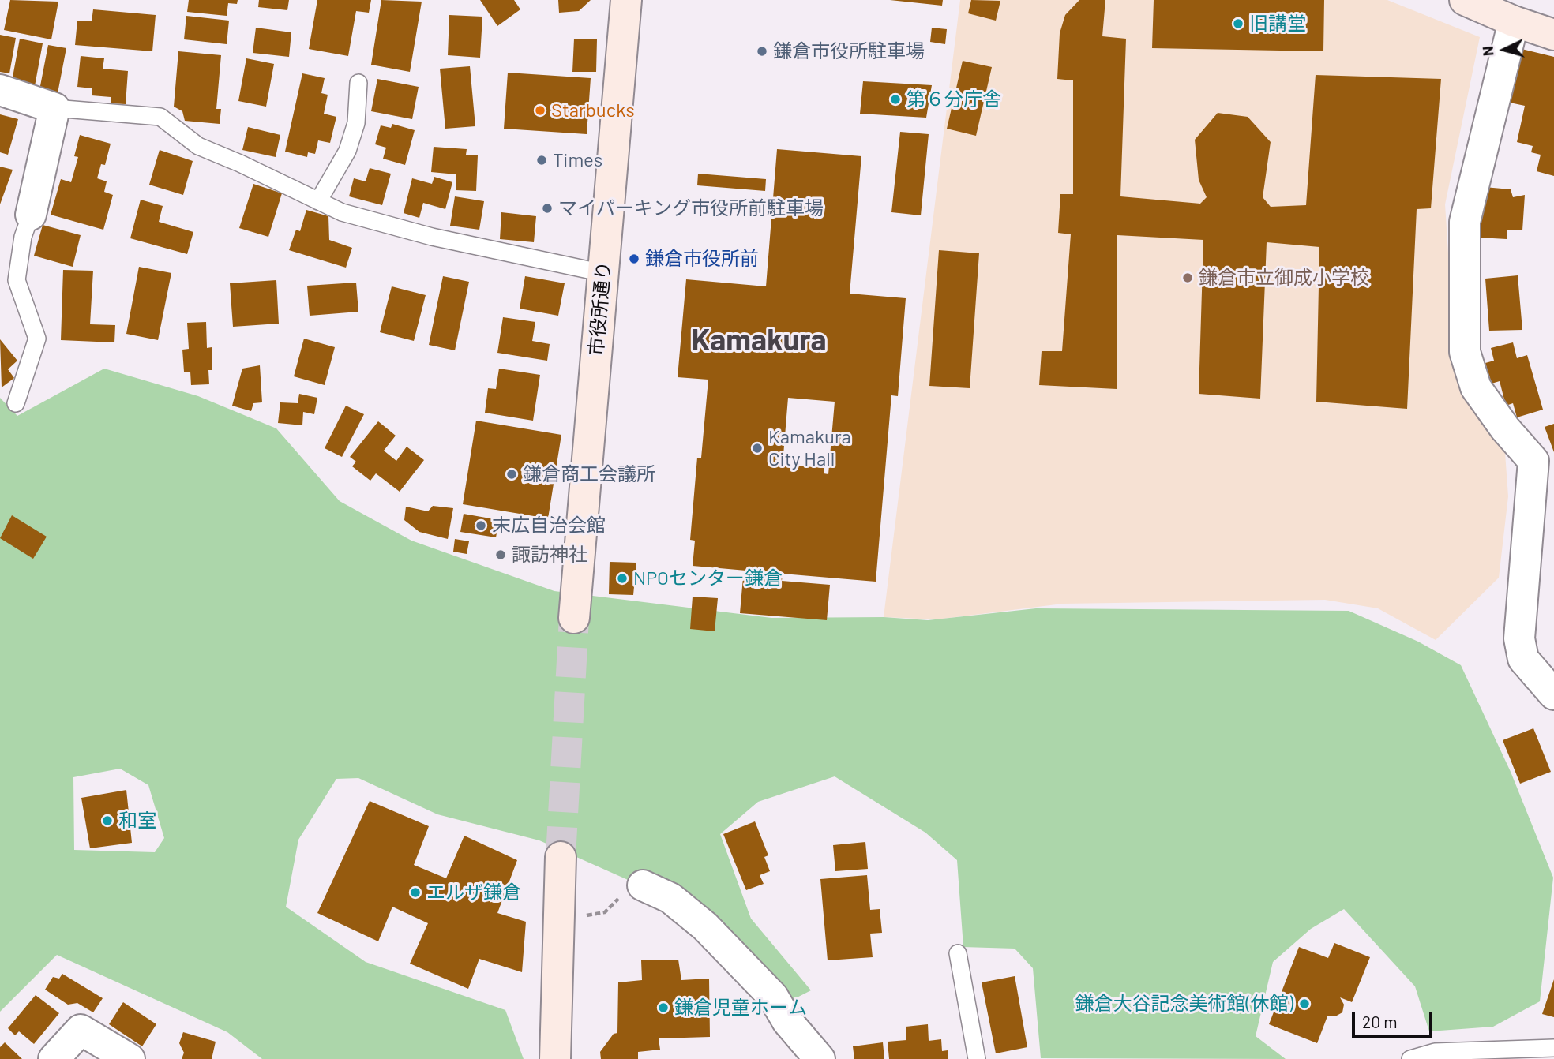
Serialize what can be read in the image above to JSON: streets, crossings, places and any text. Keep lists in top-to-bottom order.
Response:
{
  "streets": {
    "street": ["市役所通り"]
  },
  "districts": ["Kamakura"],
  "places": [
    "旧講堂",
    "鎌倉市役所駐車場",
    "第６分庁舎",
    "Starbucks",
    "Times",
    "マイパーキング市役所前駐車場",
    "鎌倉市役所前",
    "鎌倉市立御成小学校",
    "Kamakura City Hall",
    "鎌倉商工会議所",
    "末広自治会館",
    "諏訪神社",
    "NPOセンター鎌倉",
    "和室",
    "エルザ鎌倉",
    "鎌倉大谷記念美術館(休館)",
    "鎌倉児童ホーム"
  ],
  "scale_bar": "20 m",
  "north": "left"
}
